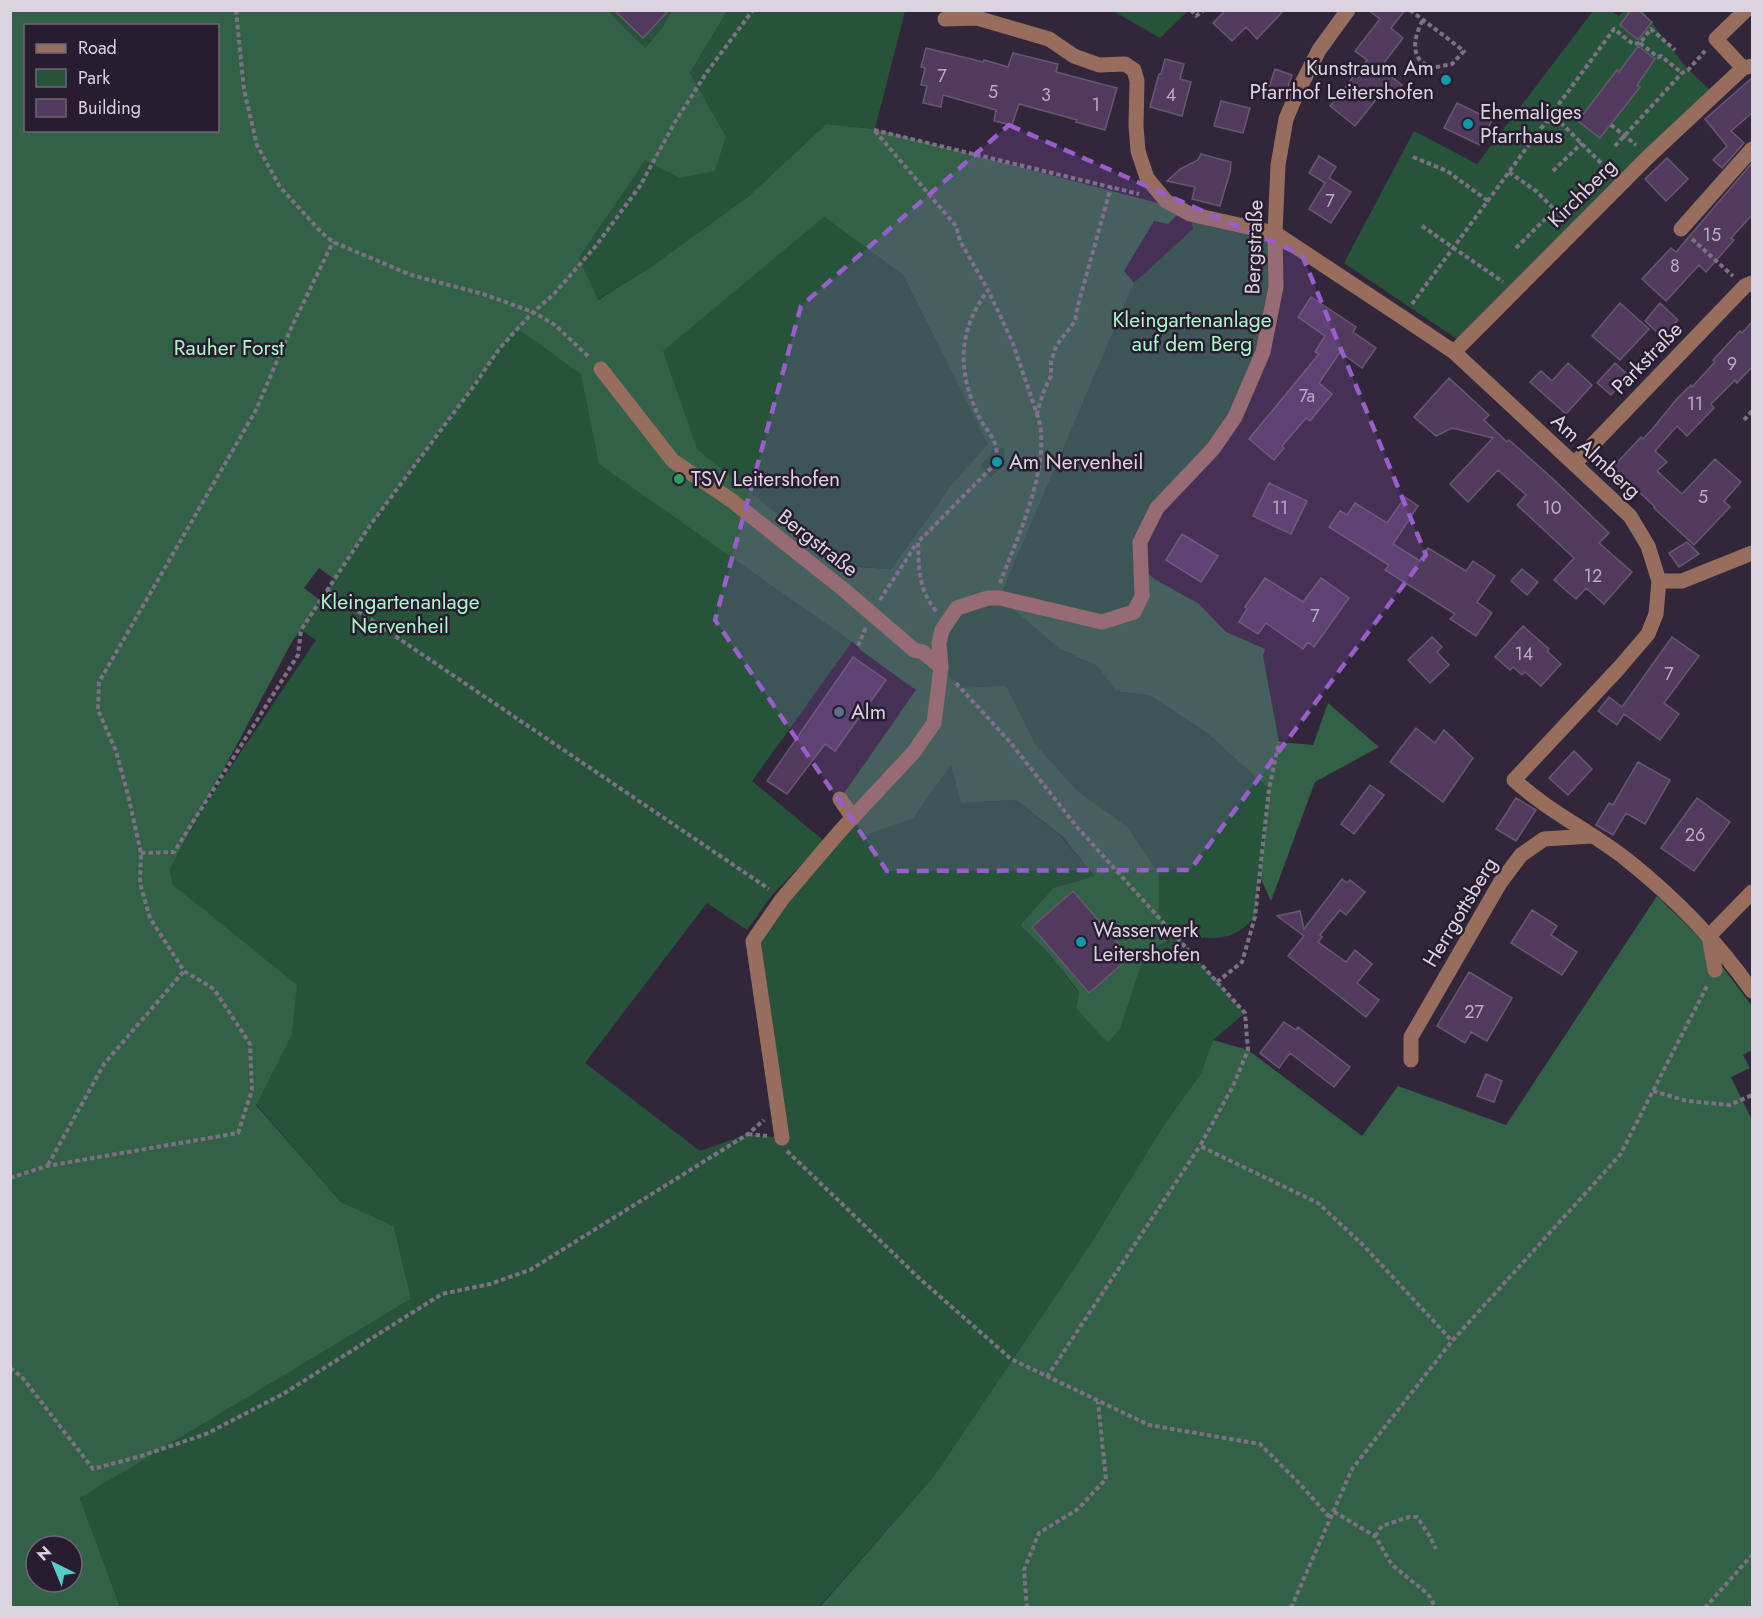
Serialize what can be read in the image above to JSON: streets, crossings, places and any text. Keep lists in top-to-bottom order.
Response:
{
  "streets": {
    "street": [
      "Kirchberg",
      "Bergstraße",
      "Parkstraße",
      "Am Almberg",
      "Herrgottsberg"
    ]
  },
  "crossings": [
    ["Kirchberg", "Am Almberg"],
    ["Bergstraße", "Am Almberg"],
    ["Parkstraße", "Am Almberg"],
    ["Am Almberg", "Herrgottsberg"]
  ],
  "parks": ["Kleingartenanlage auf dem Berg", "Rauher Forst", "Kleingartenanlage Nervenheil"],
  "places": [
    "Kunstraum Am Pfarrhof Leitershofen",
    "Ehemaliges Pfarrhaus",
    "Am Nervenheil",
    "TSV Leitershofen",
    "Alm",
    "Wasserwerk Leitershofen"
  ],
  "house_numbers": [
    "7",
    "5",
    "3",
    "4",
    "1",
    "7",
    "15",
    "8",
    "9",
    "7a",
    "11",
    "5",
    "11",
    "10",
    "12",
    "7",
    "14",
    "7",
    "26",
    "27"
  ],
  "legend": ["Road", "Park", "Building"],
  "north": "top left"
}
